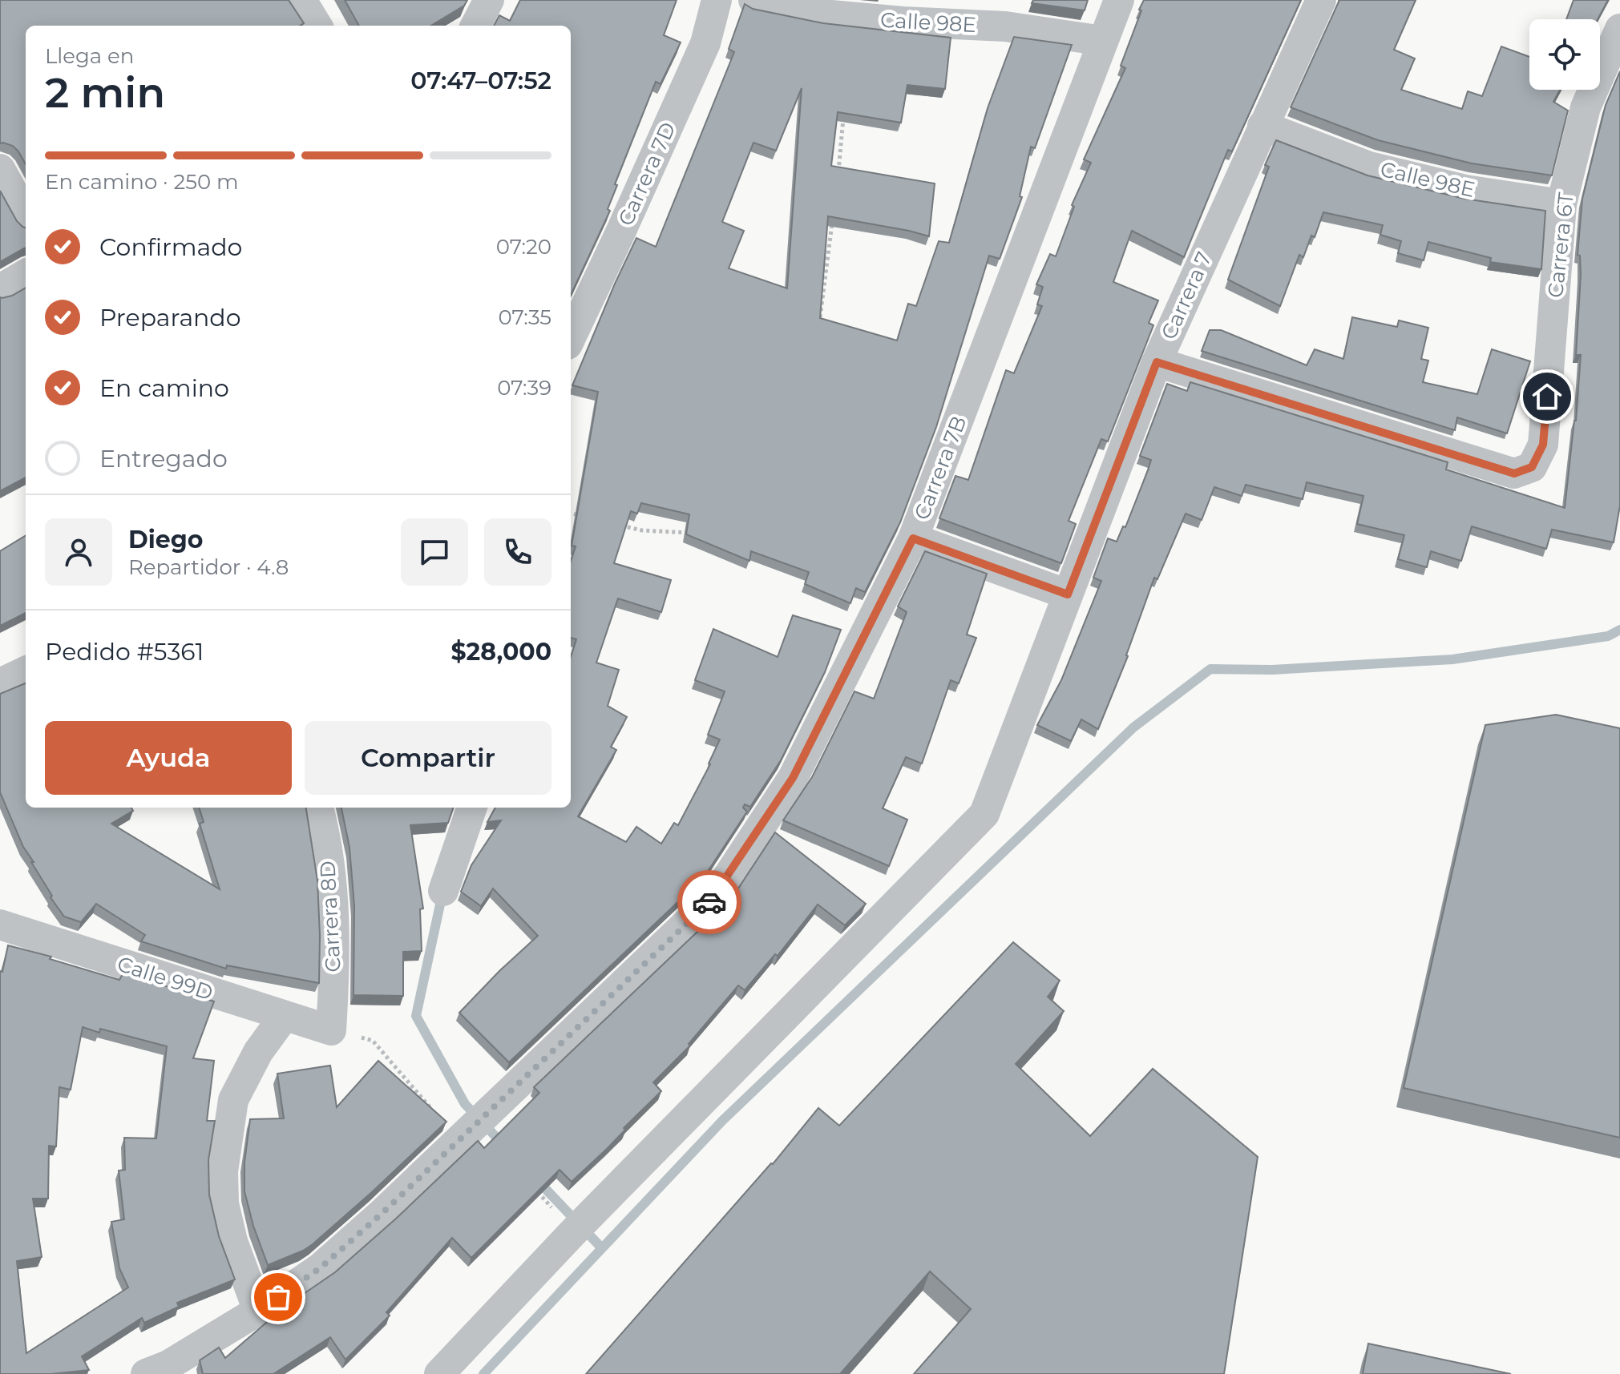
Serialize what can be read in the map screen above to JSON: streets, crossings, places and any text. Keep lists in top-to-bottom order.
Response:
{
  "streets": {
    "street": [
      "Calle 98E",
      "Carrera 7D",
      "Carrera 6T",
      "Carrera 7",
      "Carrera 7B",
      "Carrera 8D",
      "Calle 99D"
    ]
  },
  "crossings": [
    ["Calle 98E", "Carrera 6T"],
    ["Calle 98E", "Carrera 7"],
    ["Calle 98E", "Carrera 7B"],
    ["Carrera 6T", "Carrera 7"],
    ["Carrera 8D", "Calle 99D"]
  ],
  "page": {
    "heading": ["2 min", "Llega en", "07:47–07:52"],
    "panel": [
      "Diego",
      "Repartidor · 4.8",
      "Pedido #5361",
      "$28,000"
    ],
    "bar": "En camino · 250 m",
    "list": [
      ["Confirmado", "07:20"],
      ["Preparando", "07:35"],
      ["En camino", "07:39"],
      "Entregado"
    ],
    "buttons": ["Ayuda", "Compartir"]
  }
}
